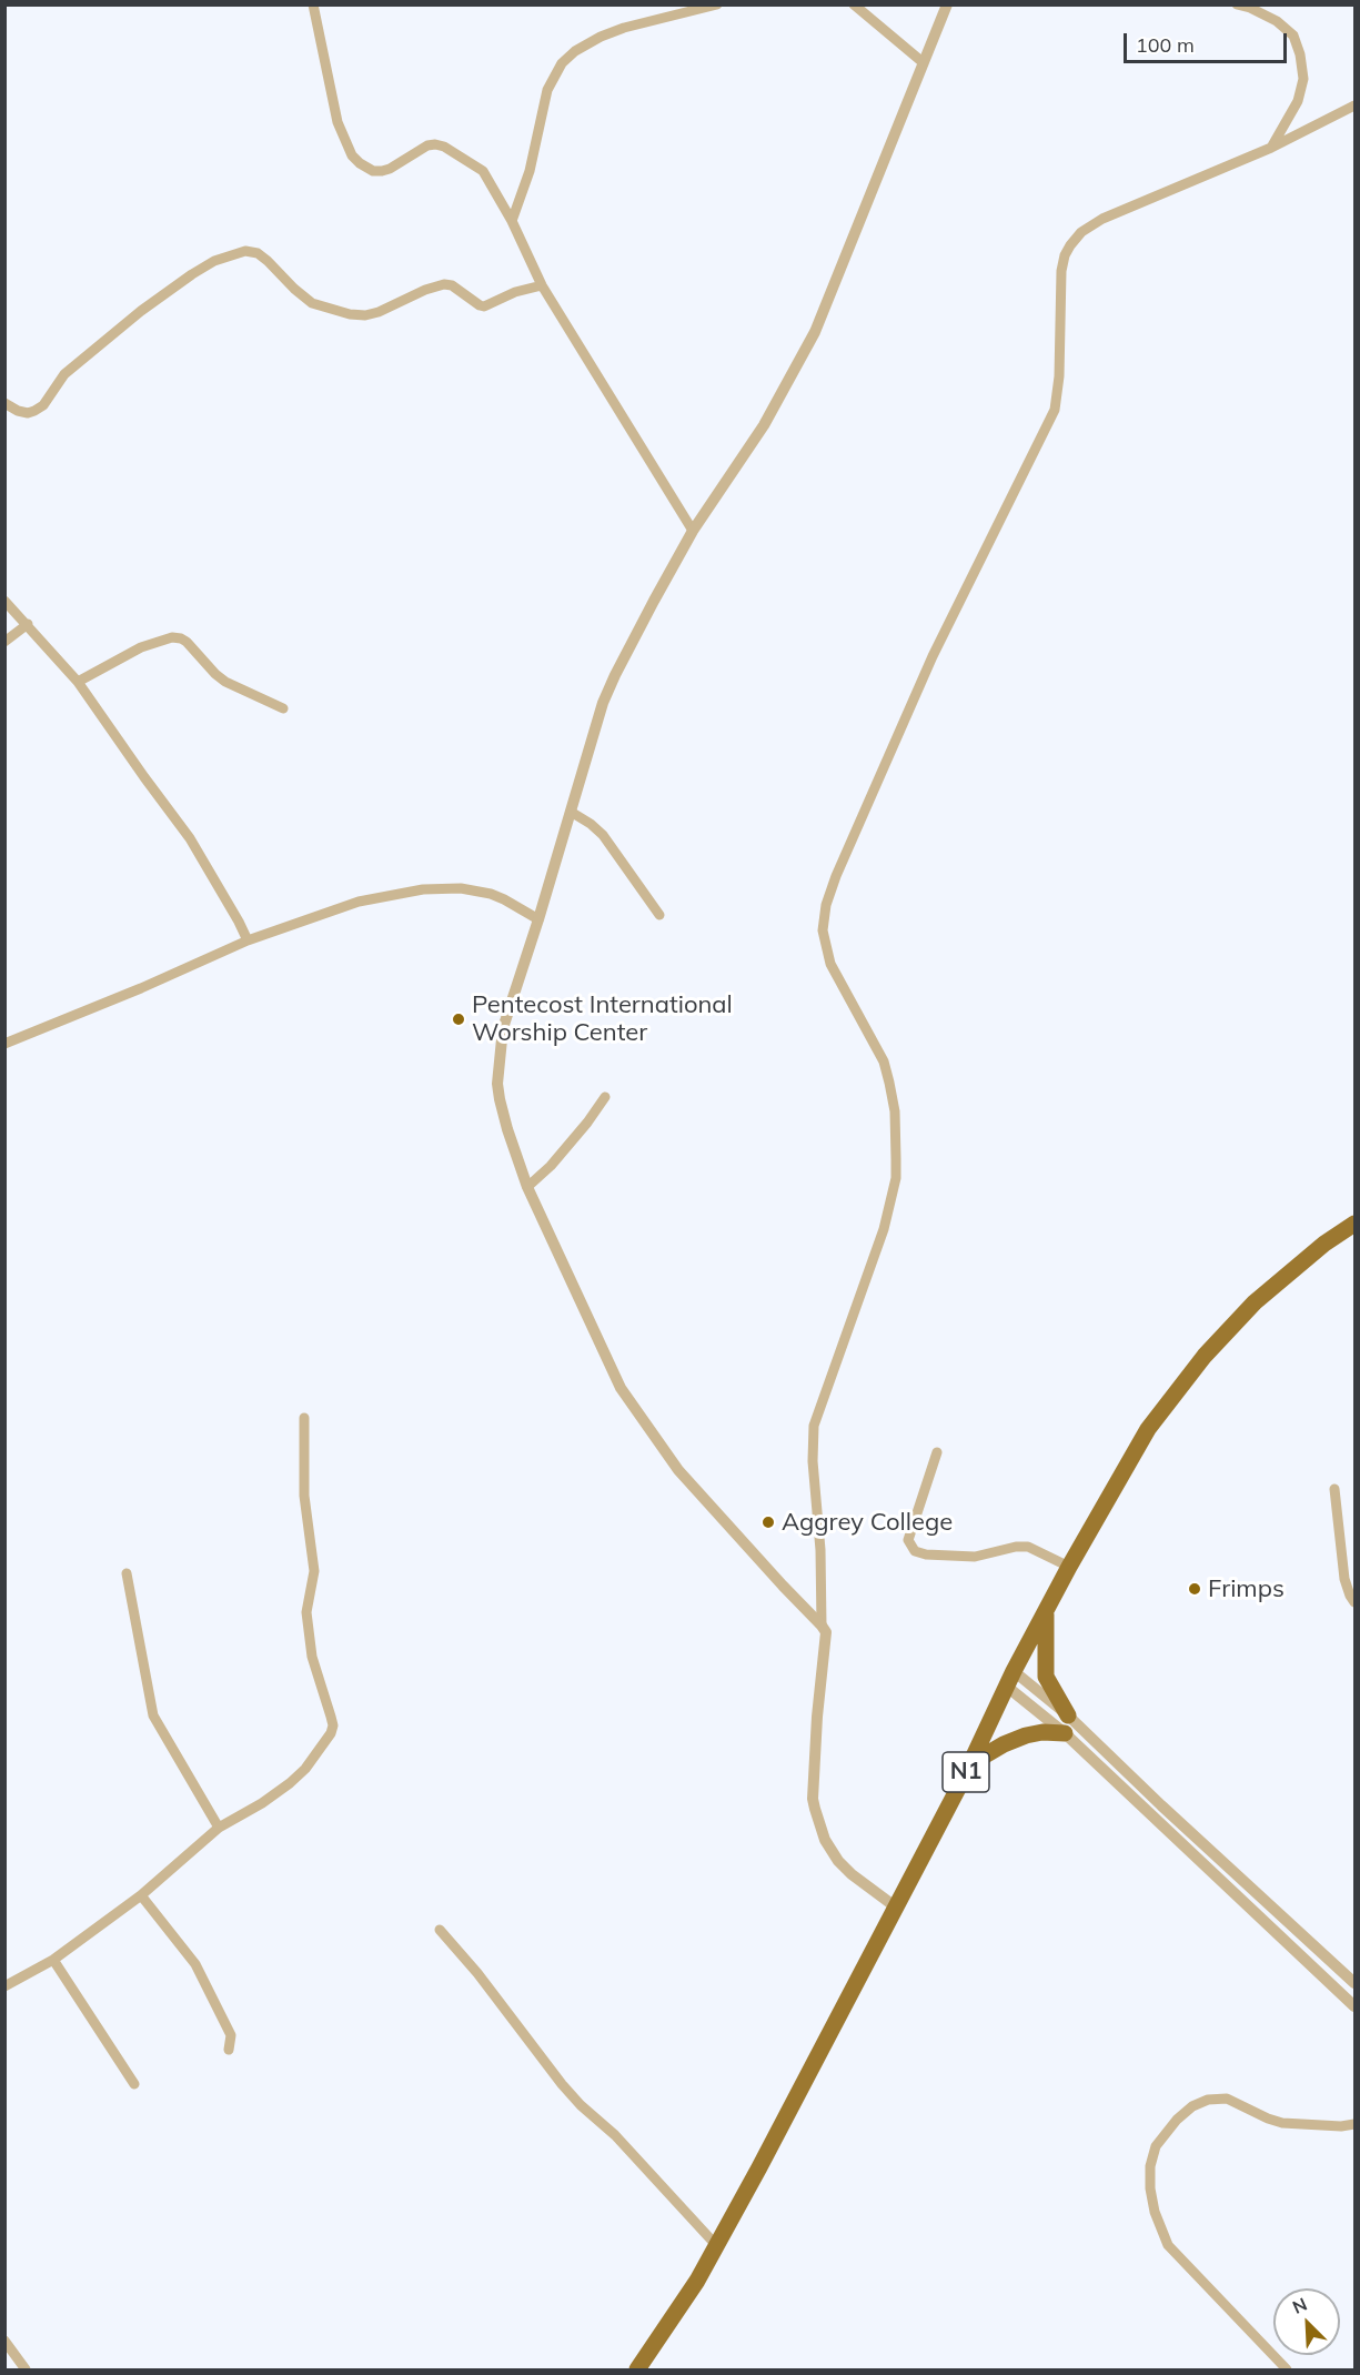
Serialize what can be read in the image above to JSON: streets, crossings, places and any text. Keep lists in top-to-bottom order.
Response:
{
  "streets": {
    "highway": ["N1"]
  },
  "places": ["Pentecost International Worship Center", "Aggrey College", "Frimps"],
  "scale_bar": "100 m",
  "north": "top left"
}
